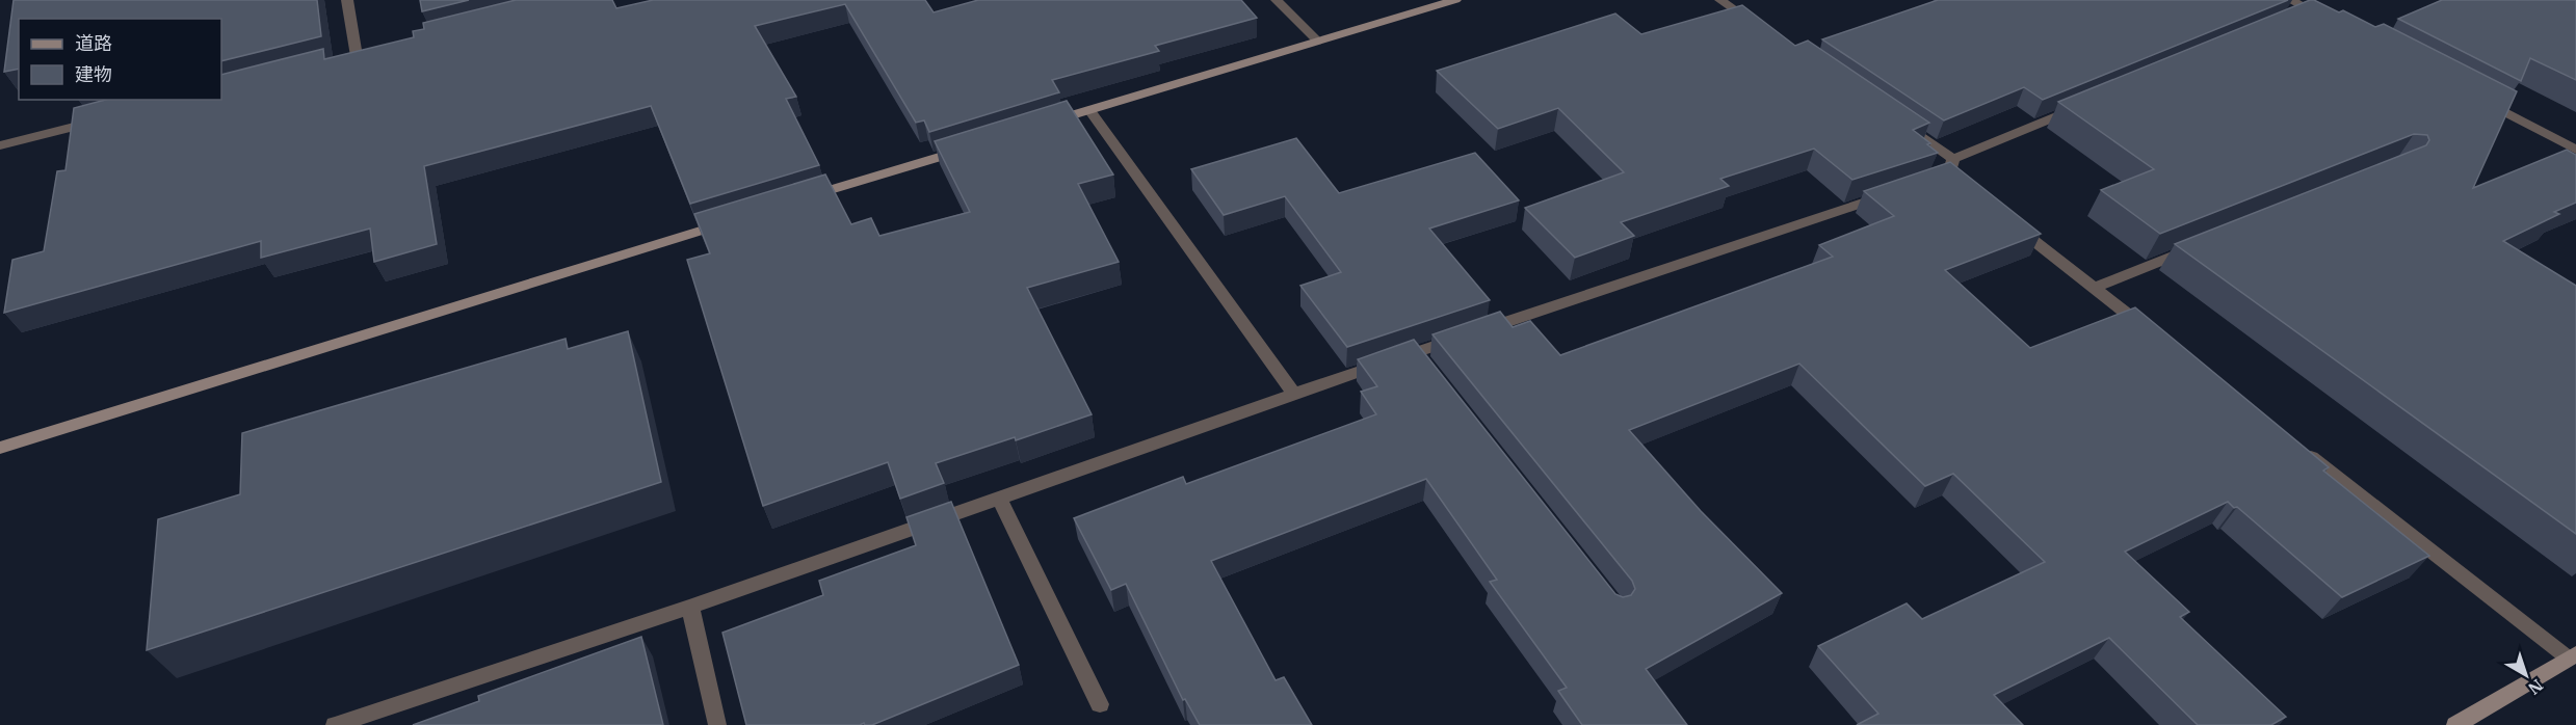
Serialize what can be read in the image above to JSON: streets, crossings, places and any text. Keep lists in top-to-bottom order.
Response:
{
  "legend": ["道路", "建物"],
  "north": "bottom right"
}
